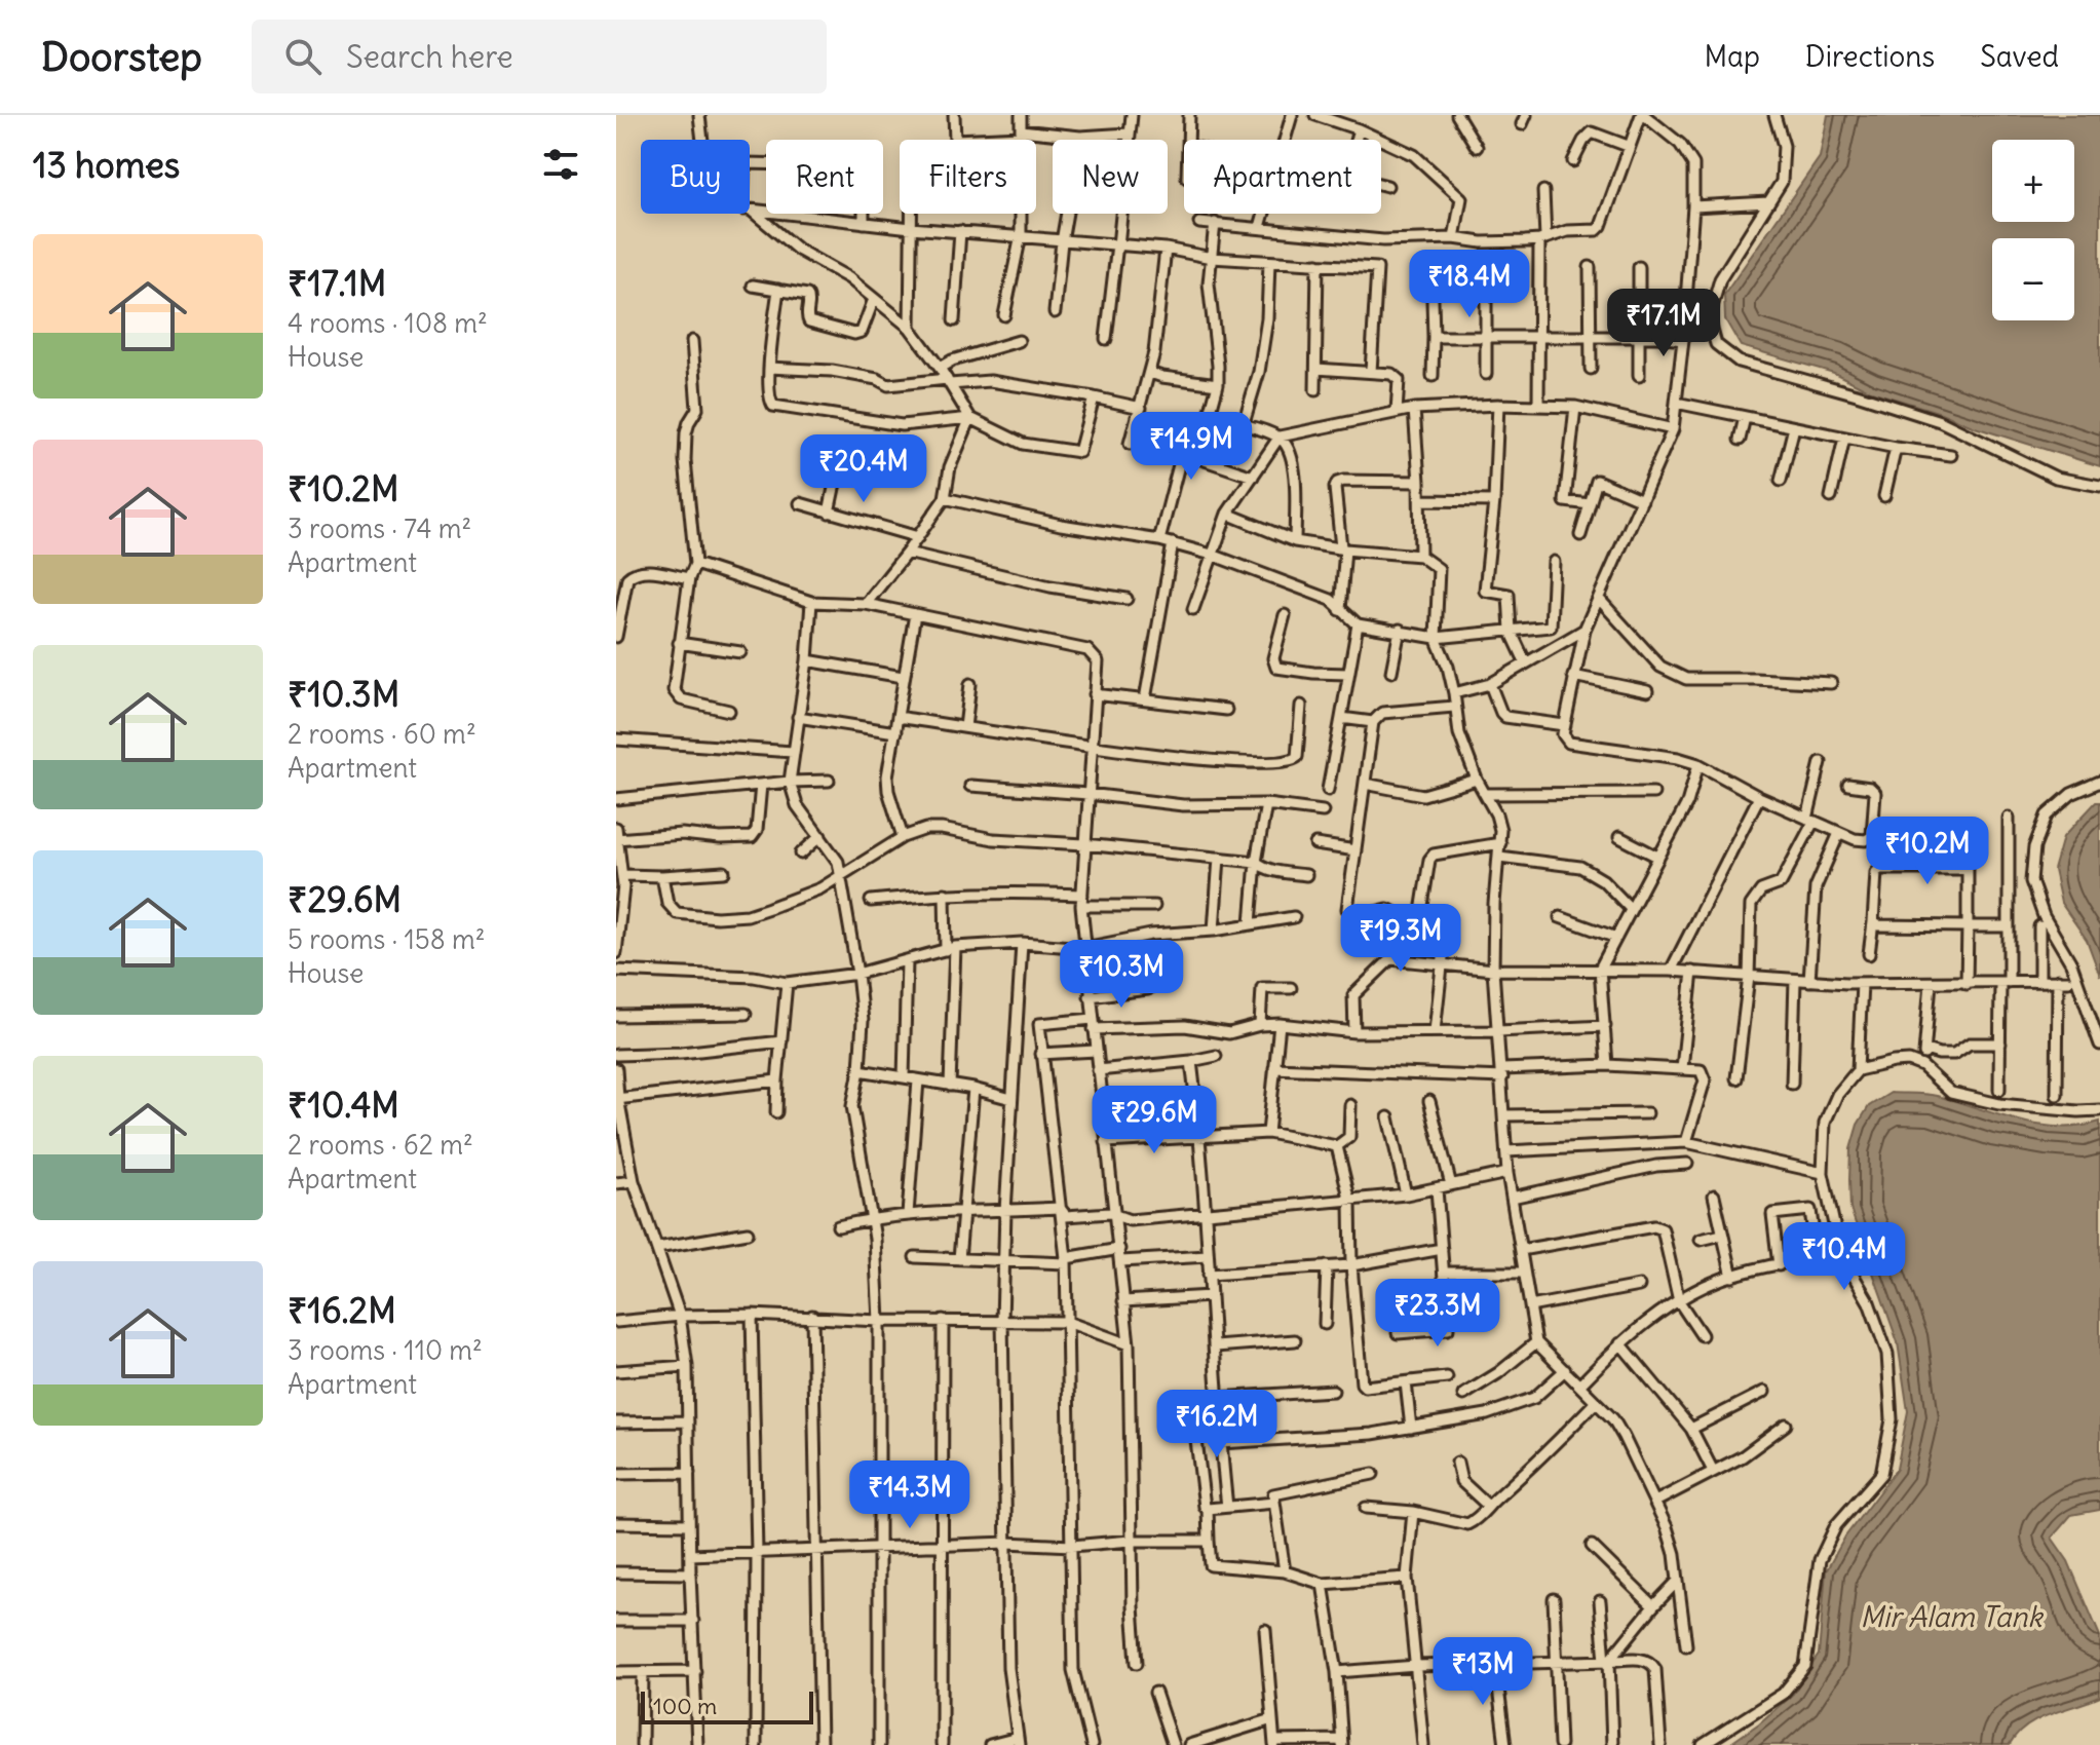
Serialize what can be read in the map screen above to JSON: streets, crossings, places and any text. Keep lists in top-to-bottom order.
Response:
{
  "water": ["Mir Alam Tank"],
  "scale_bar": "100 m",
  "page": {
    "header": "Doorstep",
    "search": "Search here",
    "nav": ["Map", "Directions", "Saved"],
    "heading": "13 homes",
    "map_buttons": ["+", "−"],
    "chip": [
      "Buy",
      "Rent",
      "Filters",
      "New",
      "Apartment"
    ],
    "list": [
      {
        "name": "₹17.1M",
        "note": "4 rooms · 108 m² · House"
      },
      {
        "name": "₹10.2M",
        "note": "3 rooms · 74 m² · Apartment"
      },
      {
        "name": "₹10.3M",
        "note": "2 rooms · 60 m² · Apartment"
      },
      {
        "name": "₹29.6M",
        "note": "5 rooms · 158 m² · House"
      },
      {
        "name": "₹10.4M",
        "note": "2 rooms · 62 m² · Apartment"
      },
      {
        "name": "₹16.2M",
        "note": "3 rooms · 110 m² · Apartment"
      }
    ],
    "price": [
      "₹18.4M",
      "₹17.1M",
      "₹14.9M",
      "₹20.4M",
      "₹10.2M",
      "₹19.3M",
      "₹10.3M",
      "₹29.6M",
      "₹10.4M",
      "₹23.3M",
      "₹16.2M",
      "₹14.3M",
      "₹13M"
    ],
    "scale": "100 m"
  }
}
